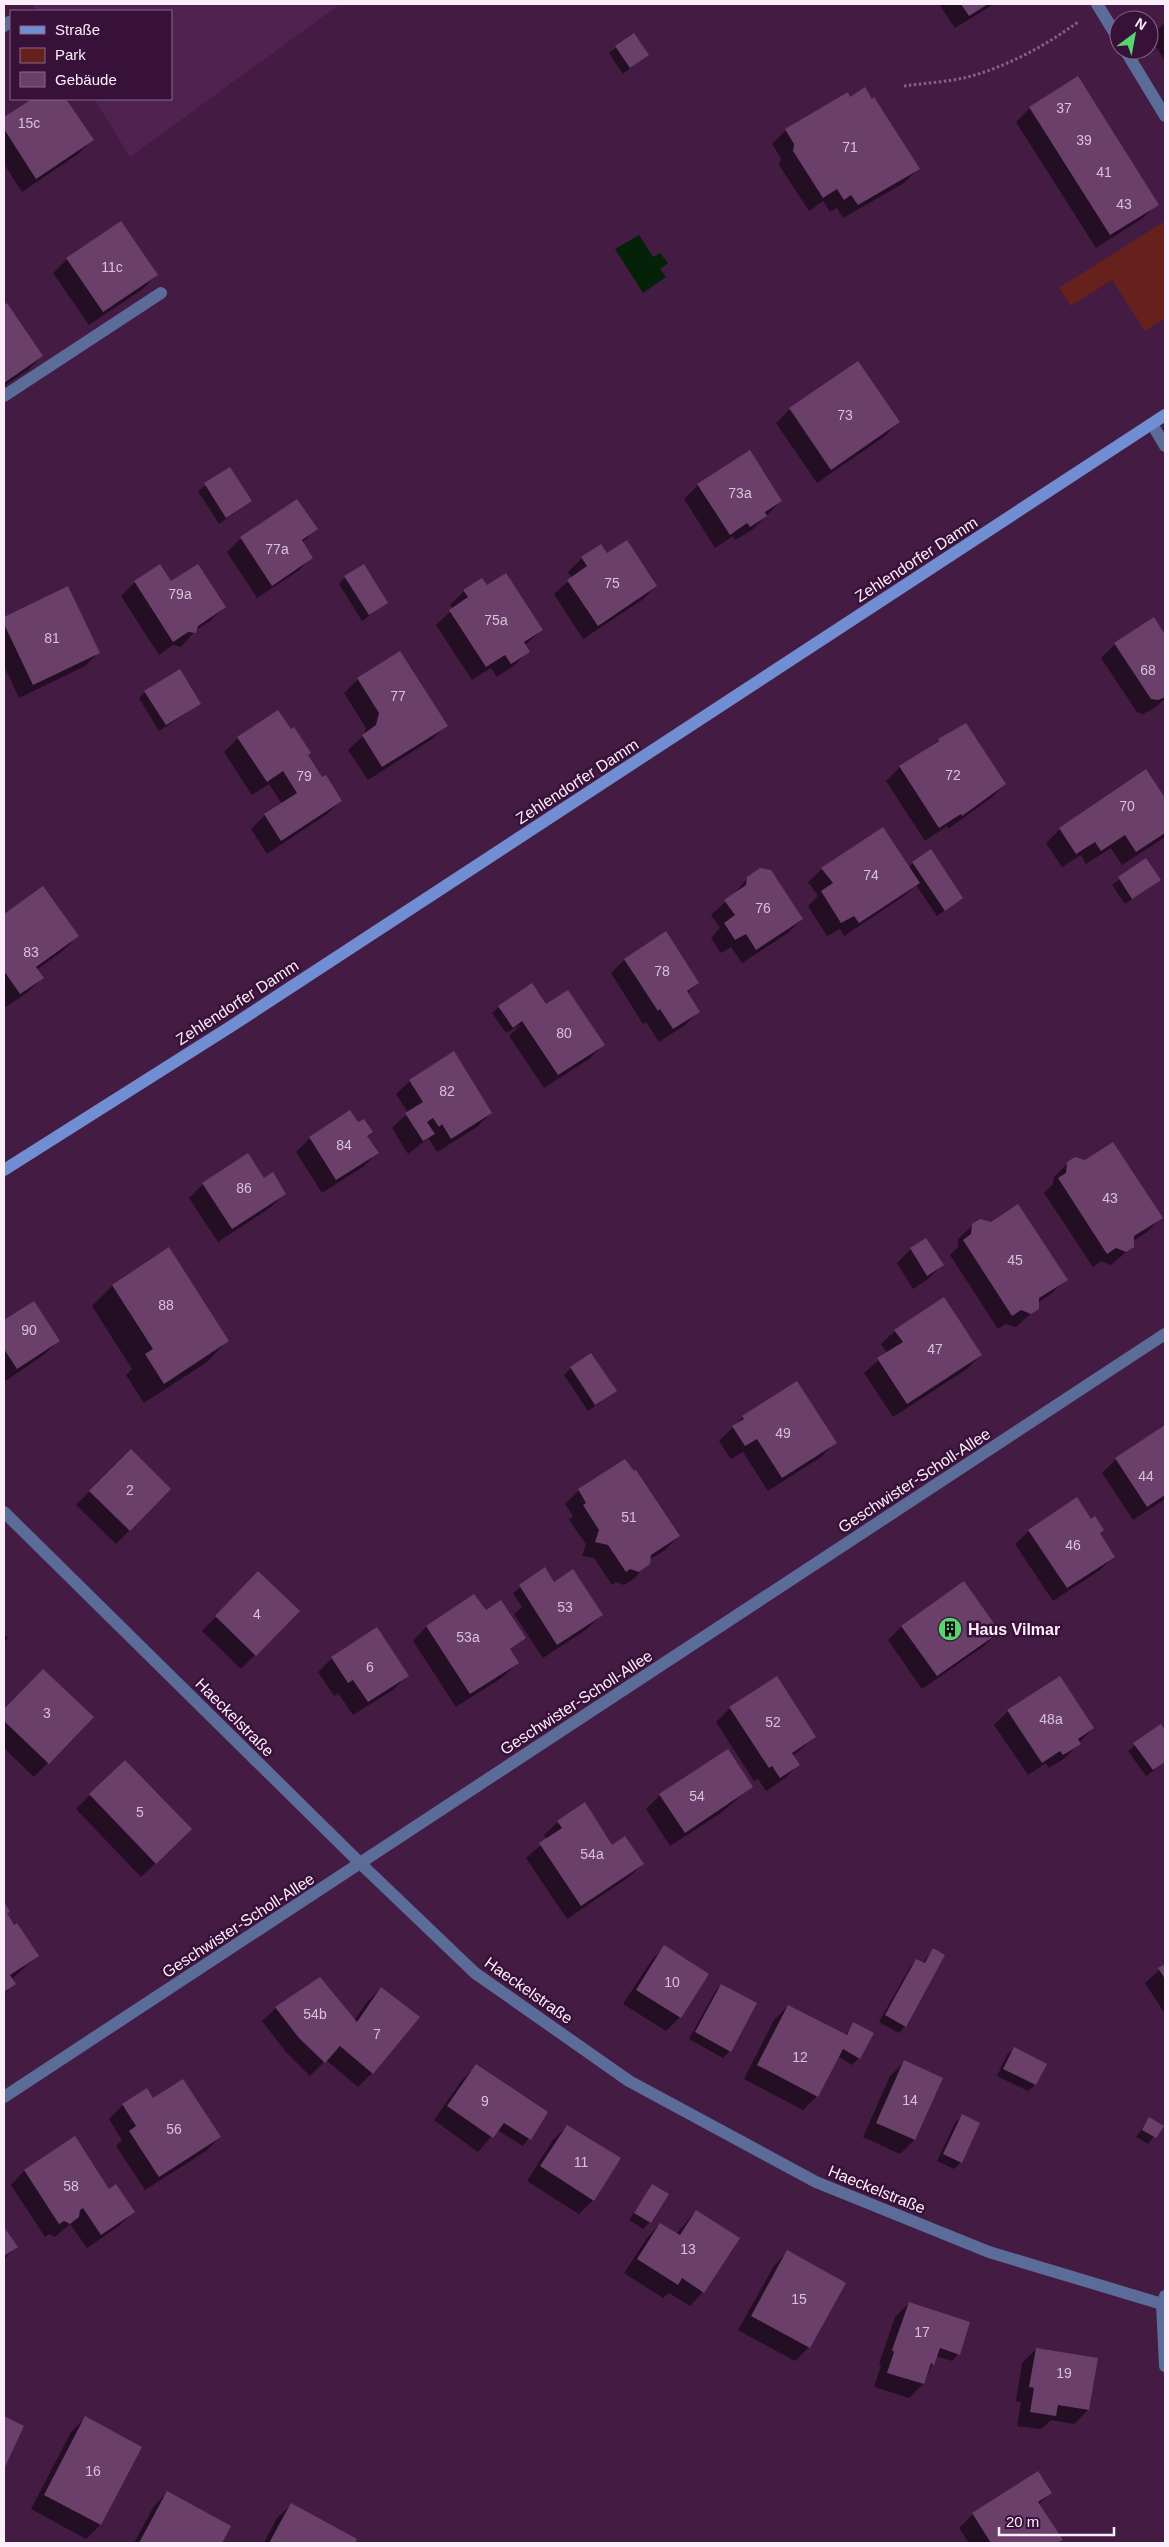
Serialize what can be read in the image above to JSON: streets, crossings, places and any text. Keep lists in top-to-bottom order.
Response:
{
  "streets": {
    "main road": ["Zehlendorfer Damm"],
    "street": ["Geschwister-Scholl-Allee", "Haeckelstraße"]
  },
  "crossings": [
    ["Geschwister-Scholl-Allee", "Haeckelstraße"]
  ],
  "places": {
    "building": ["Haus Vilmar"]
  },
  "house_numbers": [
    "37",
    "15c",
    "39",
    "71",
    "41",
    "43",
    "11c",
    "73",
    "73a",
    "77a",
    "75",
    "79a",
    "75a",
    "81",
    "68",
    "77",
    "72",
    "79",
    "70",
    "74",
    "76",
    "83",
    "78",
    "80",
    "82",
    "84",
    "86",
    "43",
    "45",
    "88",
    "90",
    "47",
    "49",
    "44",
    "2",
    "51",
    "46",
    "53",
    "4",
    "53a",
    "6",
    "3",
    "48a",
    "52",
    "54",
    "5",
    "54a",
    "10",
    "54b",
    "7",
    "12",
    "14",
    "9",
    "56",
    "11",
    "58",
    "13",
    "15",
    "17",
    "19",
    "16"
  ],
  "legend": ["Straße", "Park", "Gebäude"],
  "scale_bar": "20 m",
  "north": "top right"
}
